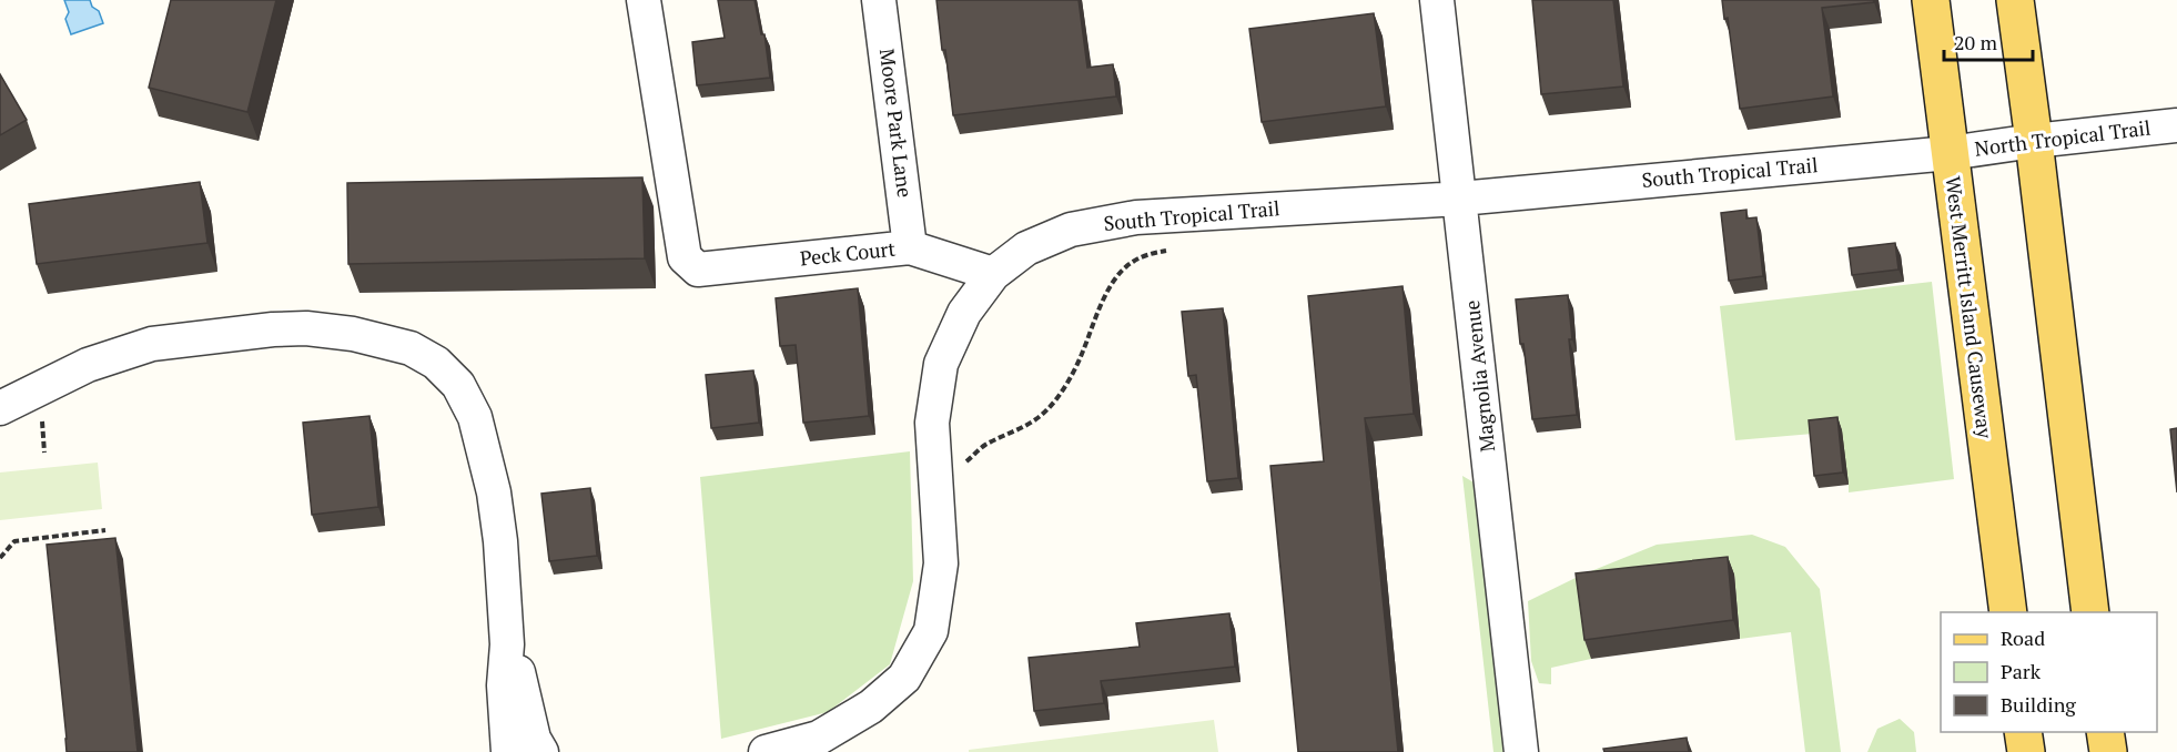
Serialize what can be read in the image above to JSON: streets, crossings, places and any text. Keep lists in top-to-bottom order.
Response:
{
  "streets": {
    "main road": ["West Merritt Island Causeway"],
    "street": [
      "Moore Park Lane",
      "North Tropical Trail",
      "South Tropical Trail",
      "Peck Court",
      "Magnolia Avenue"
    ]
  },
  "crossings": [
    ["Moore Park Lane", "Peck Court"],
    ["North Tropical Trail", "South Tropical Trail"],
    ["North Tropical Trail", "West Merritt Island Causeway"],
    ["South Tropical Trail", "Peck Court"],
    ["South Tropical Trail", "West Merritt Island Causeway"],
    ["South Tropical Trail", "Magnolia Avenue"]
  ],
  "legend": ["Road", "Park", "Building"],
  "scale_bar": "20 m"
}
